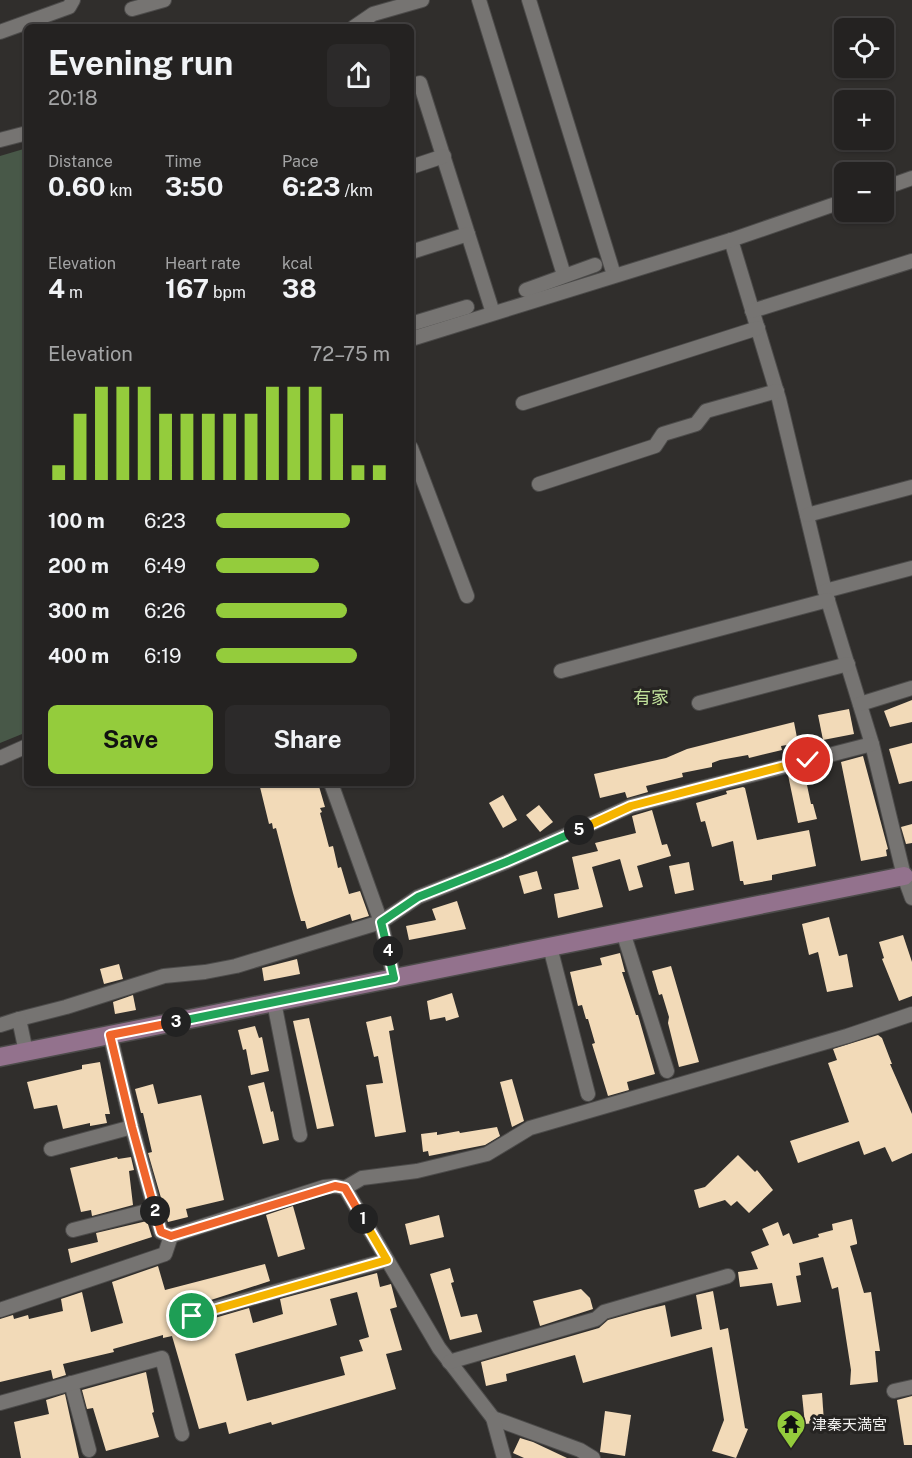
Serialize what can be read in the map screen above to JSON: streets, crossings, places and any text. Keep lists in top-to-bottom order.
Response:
{
  "districts": ["有家"],
  "places": {
    "temple": ["津秦天満宮"]
  },
  "page": {
    "map_buttons": ["+", "−"],
    "heading": ["Evening run", "20:18"],
    "stats": [
      ["Distance", "0.60 km"],
      ["Time", "3:50"],
      ["Pace", "6:23 /km"],
      ["Elevation", "4 m"],
      ["Heart rate", "167 bpm"],
      ["kcal", "38"]
    ],
    "chart": ["Elevation", "72–75 m"],
    "list": [
      {
        "name": "100 m",
        "note": "6:23"
      },
      {
        "name": "200 m",
        "note": "6:49"
      },
      {
        "name": "300 m",
        "note": "6:26"
      },
      {
        "name": "400 m",
        "note": "6:19"
      }
    ],
    "buttons": ["Save", "Share"],
    "pins": [
      "5",
      "4",
      "3",
      "2",
      "1"
    ]
  }
}
